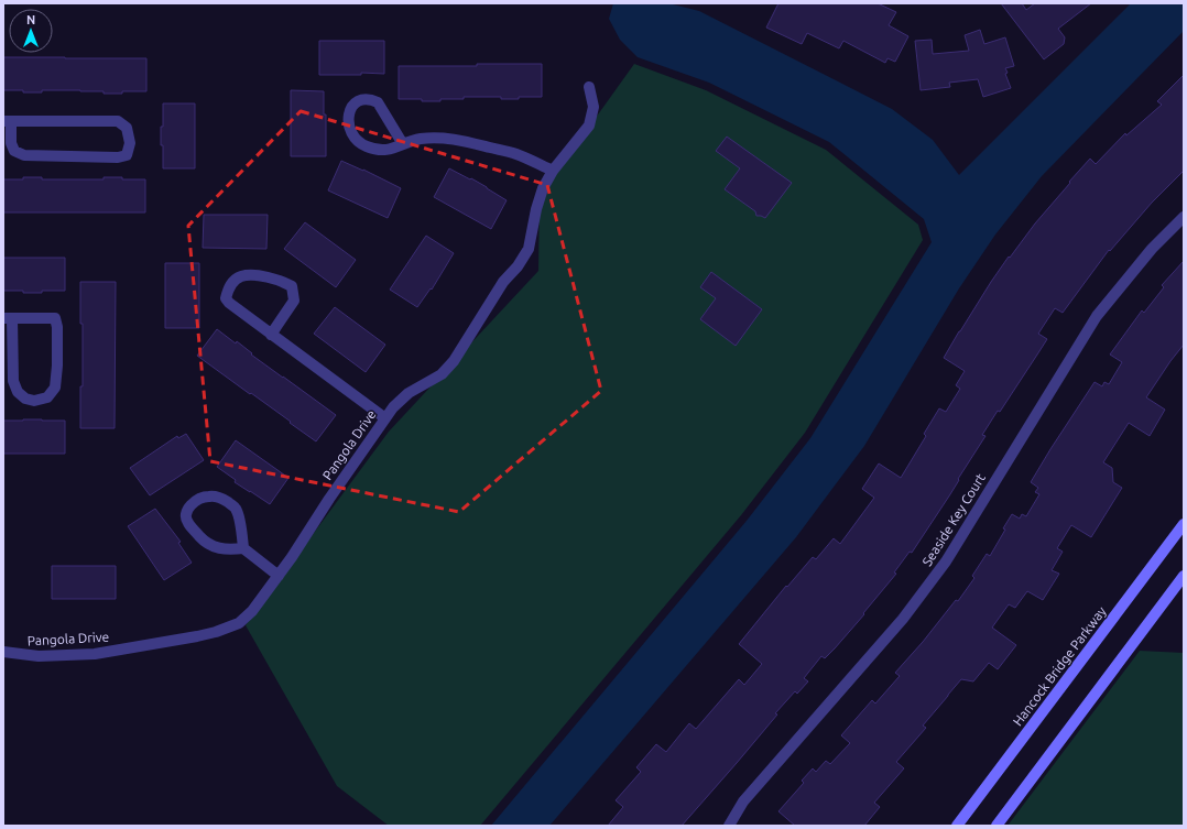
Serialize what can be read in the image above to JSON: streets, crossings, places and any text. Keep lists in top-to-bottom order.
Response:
{
  "streets": {
    "main road": ["Hancock Bridge Parkway"],
    "street": ["Pangola Drive", "Seaside Key Court"]
  },
  "north": "top"
}
